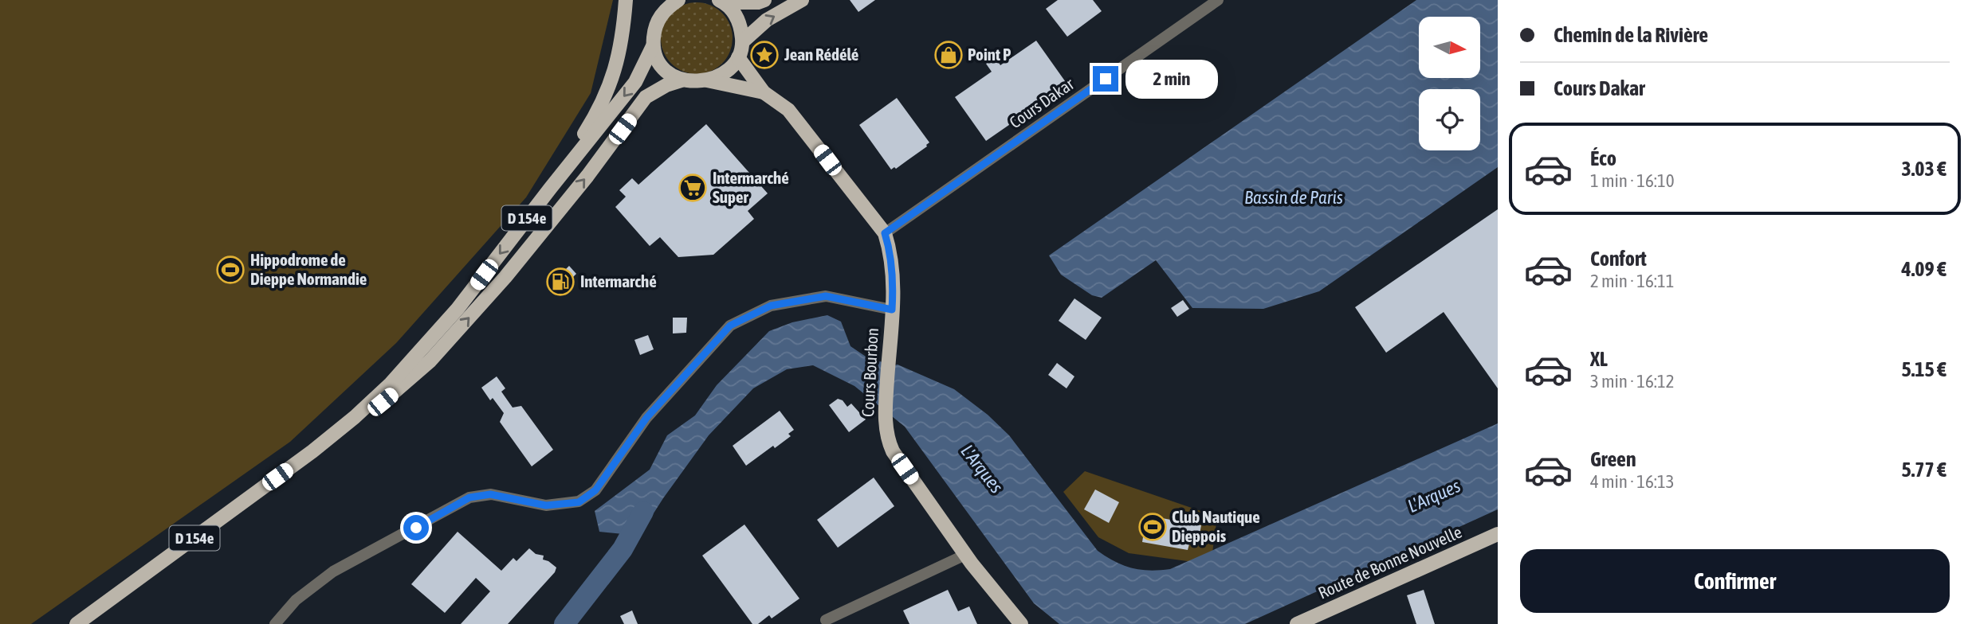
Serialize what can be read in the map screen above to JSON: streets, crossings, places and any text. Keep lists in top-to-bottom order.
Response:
{
  "streets": {
    "main road": ["D 154e", "Cours Bourbon", "Route de Bonne Nouvelle"],
    "street": ["Cours Dakar"]
  },
  "crossings": [
    ["Cours Dakar", "Cours Bourbon"],
    ["D 154e", "Cours Bourbon"]
  ],
  "water": ["Bassin de Paris", "L'Arques"],
  "places": {
    "place": ["Jean Rédélé"],
    "shop": ["Point P"],
    "supermarket": ["Intermarché Super"],
    "sports": ["Hippodrome de Dieppe Normandie", "Club Nautique Dieppois"],
    "fuel station": ["Intermarché"]
  },
  "north": "right",
  "page": {
    "banner": ["Chemin de la Rivière", "Cours Dakar"],
    "bubble": "2 min",
    "list": [
      {
        "name": "Éco",
        "note": "1 min · 16:10",
        "value": "3.03 €"
      },
      {
        "name": "Confort",
        "note": "2 min · 16:11",
        "value": "4.09 €"
      },
      {
        "name": "XL",
        "note": "3 min · 16:12",
        "value": "5.15 €"
      },
      {
        "name": "Green",
        "note": "4 min · 16:13",
        "value": "5.77 €"
      }
    ],
    "buttons": "Confirmer"
  }
}
